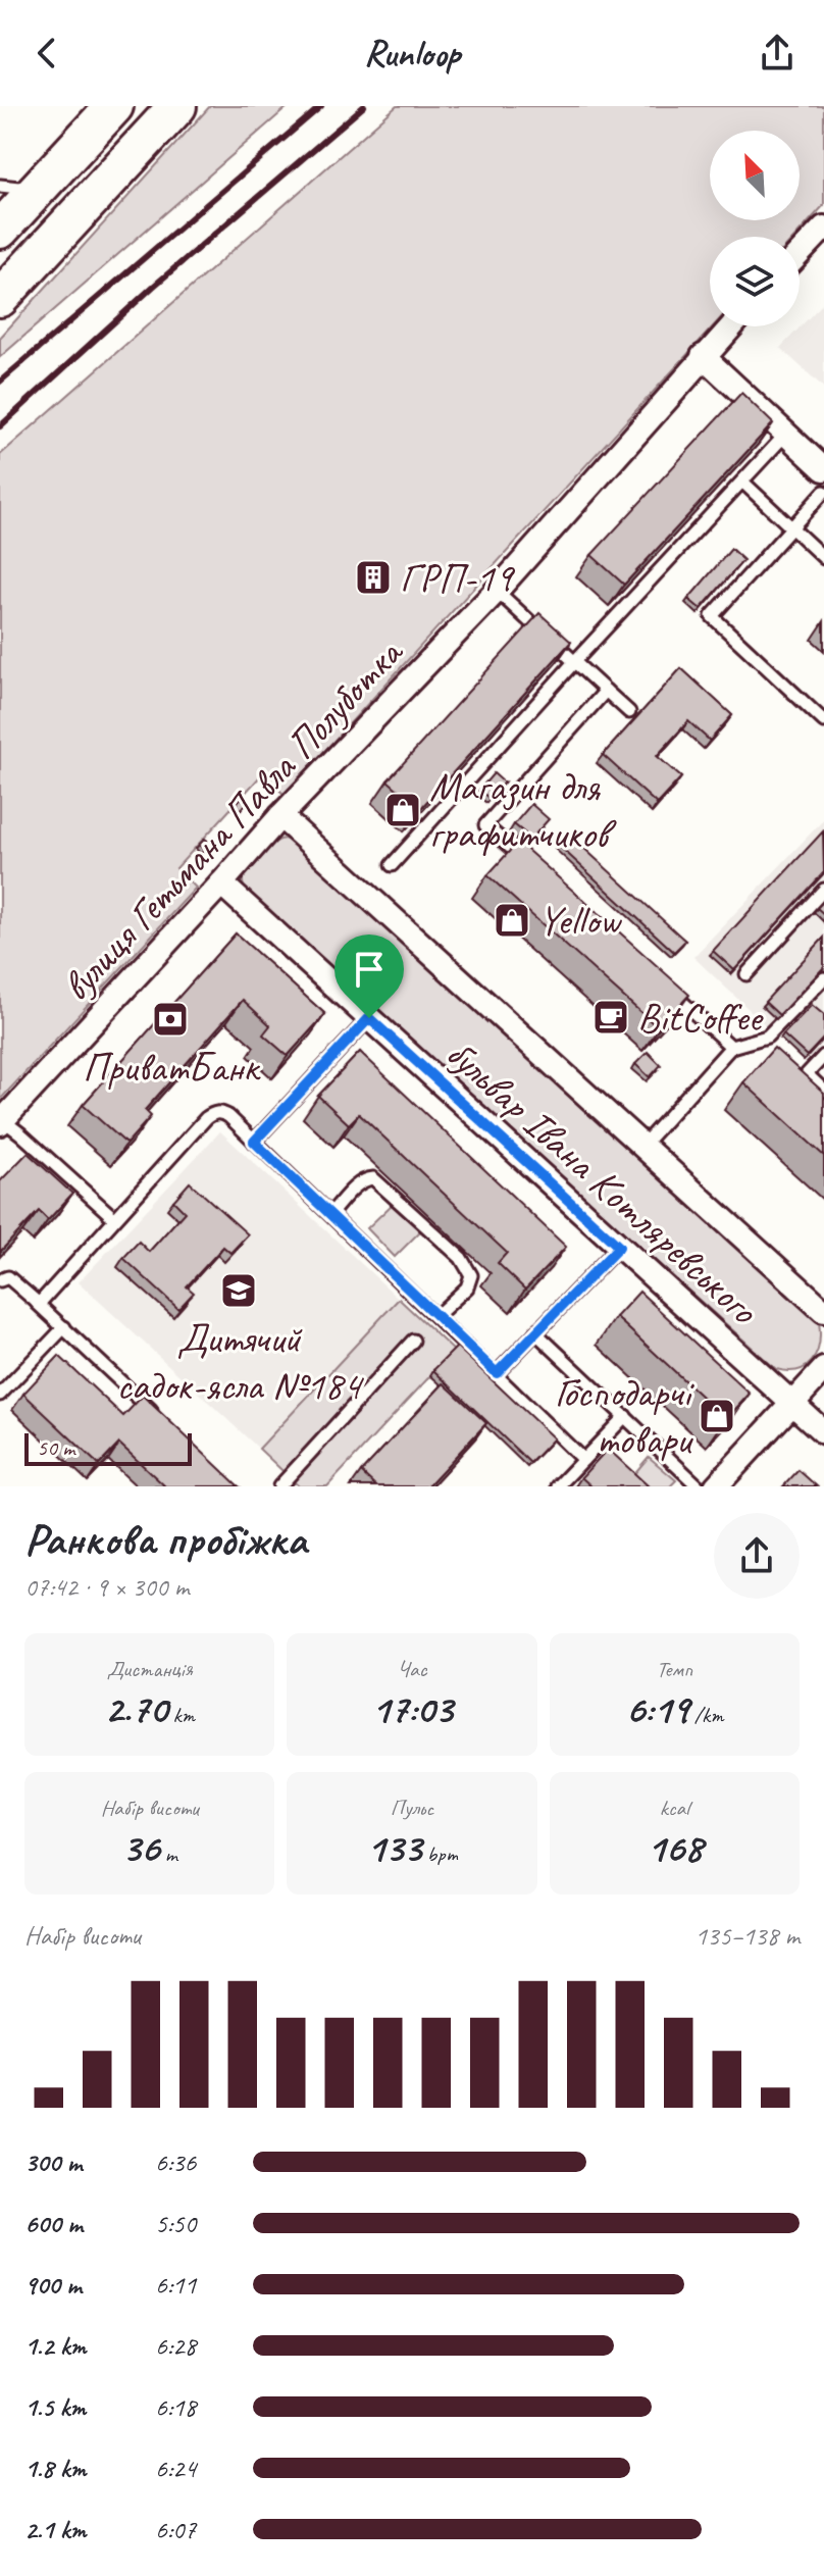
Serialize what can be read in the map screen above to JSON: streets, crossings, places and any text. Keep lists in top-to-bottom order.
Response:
{
  "streets": {
    "street": ["вулиця Гетьмана Павла Полуботка", "бульвар Івана Котляревського"]
  },
  "crossings": [
    ["вулиця Гетьмана Павла Полуботка", "бульвар Івана Котляревського"]
  ],
  "places": {
    "building": ["ГРП-19"],
    "shop": ["Магазин для графитчиков", "Yellow", "Господарчі товари"],
    "cafe": ["BitCoffee"],
    "bank": ["ПриватБанк"],
    "school or university": ["Дитячий садок-ясла №184"]
  },
  "scale_bar": "50 m",
  "north": "top left",
  "page": {
    "header": "Runloop",
    "scale": "50 m",
    "heading": ["Ранкова пробіжка", "07:42 · 9 × 300 m"],
    "stats": [
      ["Дистанція", "2.70 km"],
      ["Час", "17:03"],
      ["Темп", "6:19 /km"],
      ["Набір висоти", "36 m"],
      ["Пульс", "133 bpm"],
      ["kcal", "168"]
    ],
    "chart": ["Набір висоти", "135–138 m"],
    "list": [
      {
        "name": "300 m",
        "note": "6:36"
      },
      {
        "name": "600 m",
        "note": "5:50"
      },
      {
        "name": "900 m",
        "note": "6:11"
      },
      {
        "name": "1.2 km",
        "note": "6:28"
      },
      {
        "name": "1.5 km",
        "note": "6:18"
      },
      {
        "name": "1.8 km",
        "note": "6:24"
      },
      {
        "name": "2.1 km",
        "note": "6:07"
      }
    ]
  }
}
